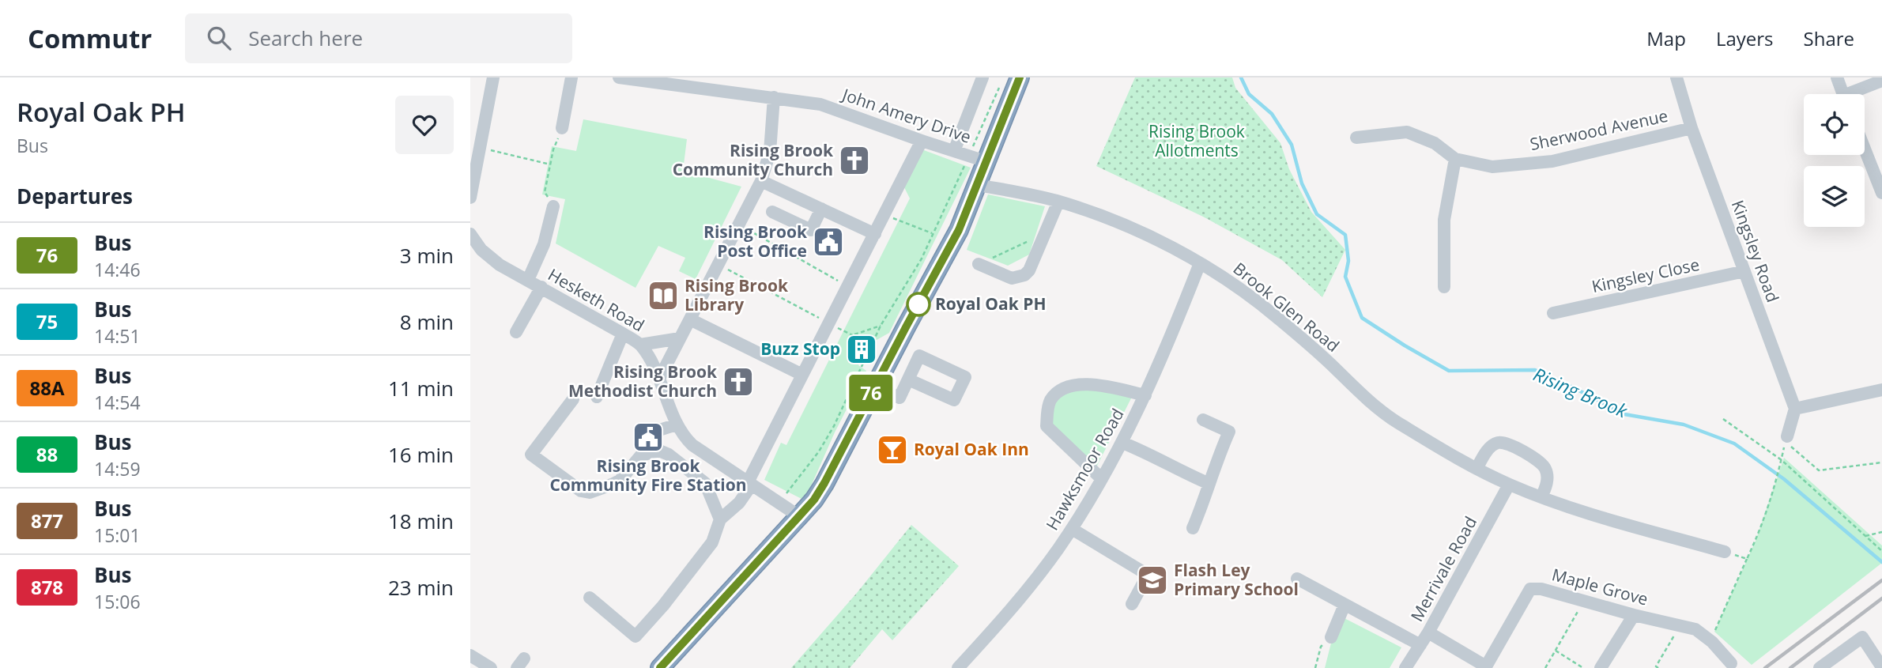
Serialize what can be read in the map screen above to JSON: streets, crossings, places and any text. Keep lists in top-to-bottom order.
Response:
{
  "streets": {
    "street": [
      "John Amery Drive",
      "Sherwood Avenue",
      "Kingsley Road",
      "Kingsley Close",
      "Hesketh Road",
      "Brook Glen Road",
      "Hawksmoor Road",
      "Merrivale Road",
      "Maple Grove"
    ]
  },
  "crossings": [
    ["Sherwood Avenue", "Kingsley Road"],
    ["Kingsley Road", "Kingsley Close"],
    ["Brook Glen Road", "Hawksmoor Road"],
    ["Brook Glen Road", "Merrivale Road"],
    ["Merrivale Road", "Maple Grove"]
  ],
  "water": ["Rising Brook"],
  "parks": ["Rising Brook Allotments"],
  "places": {
    "church": ["Rising Brook Community Church", "Rising Brook Methodist Church"],
    "public building": ["Rising Brook Post Office", "Rising Brook Community Fire Station"],
    "library": ["Rising Brook Library"],
    "other": ["Royal Oak PH"],
    "building": ["Buzz Stop"],
    "bar": ["Royal Oak Inn"],
    "school or university": ["Flash Ley Primary School"]
  },
  "lines": ["bus line 76"],
  "page": {
    "header": "Commutr",
    "search": "Search here",
    "nav": ["Map", "Layers", "Share"],
    "heading": [
      ["Royal Oak PH", "Bus"],
      "Departures"
    ],
    "on_map": "76",
    "list": [
      {
        "mark": "76",
        "name": "Bus",
        "note": "14:46",
        "value": "3 min"
      },
      {
        "mark": "75",
        "name": "Bus",
        "note": "14:51",
        "value": "8 min"
      },
      {
        "mark": "88A",
        "name": "Bus",
        "note": "14:54",
        "value": "11 min"
      },
      {
        "mark": "88",
        "name": "Bus",
        "note": "14:59",
        "value": "16 min"
      },
      {
        "mark": "877",
        "name": "Bus",
        "note": "15:01",
        "value": "18 min"
      },
      {
        "mark": "878",
        "name": "Bus",
        "note": "15:06",
        "value": "23 min"
      }
    ]
  }
}
